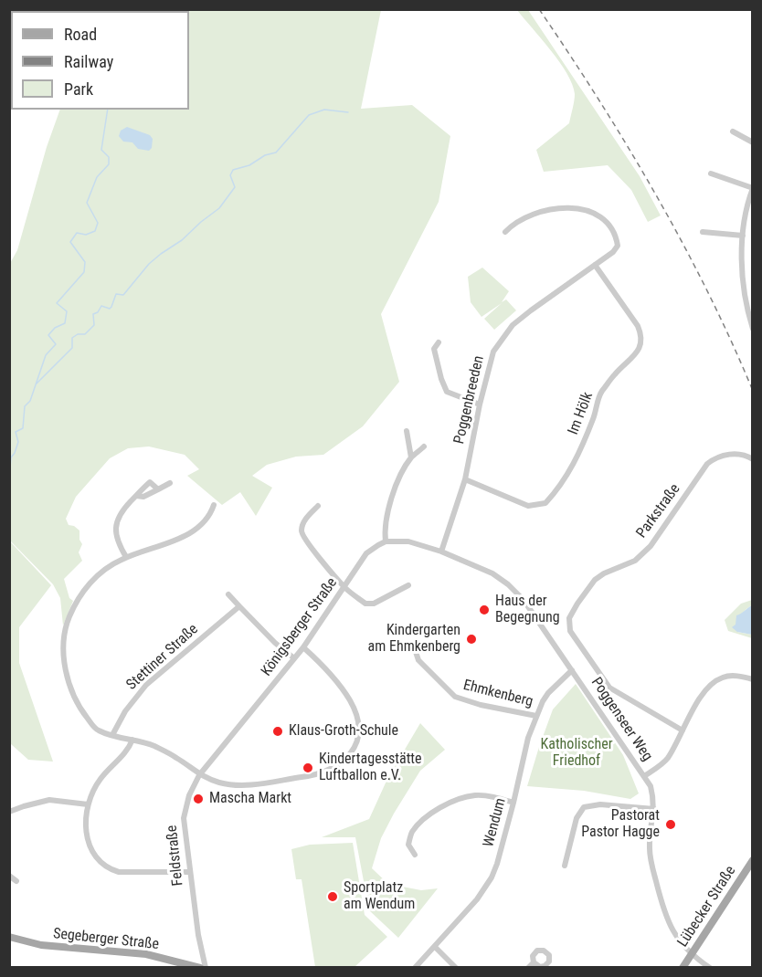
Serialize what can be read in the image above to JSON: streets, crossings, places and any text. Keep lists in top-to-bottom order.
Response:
{
  "streets": {
    "main road": ["Lübecker Straße", "Segeberger Straße"],
    "street": [
      "Poggenbreeden",
      "Im Hölk",
      "Parkstraße",
      "Königsberger Straße",
      "Stettiner Straße",
      "Ehmkenberg",
      "Poggenseer Weg",
      "Wendum",
      "Feldstraße"
    ]
  },
  "crossings": [
    ["Poggenbreeden", "Im Hölk"],
    ["Poggenbreeden", "Poggenseer Weg"],
    ["Königsberger Straße", "Feldstraße"],
    ["Ehmkenberg", "Wendum"],
    ["Poggenseer Weg", "Wendum"],
    ["Poggenseer Weg", "Lübecker Straße"]
  ],
  "parks": ["Katholischer Friedhof"],
  "places": [
    "Haus der Begegnung",
    "Kindergarten am Ehmkenberg",
    "Klaus-Groth-Schule",
    "Kindertagesstätte Luftballon e.V.",
    "Mascha Markt",
    "Pastorat Pastor Hagge",
    "Sportplatz am Wendum"
  ],
  "legend": ["Road", "Railway", "Park"]
}
